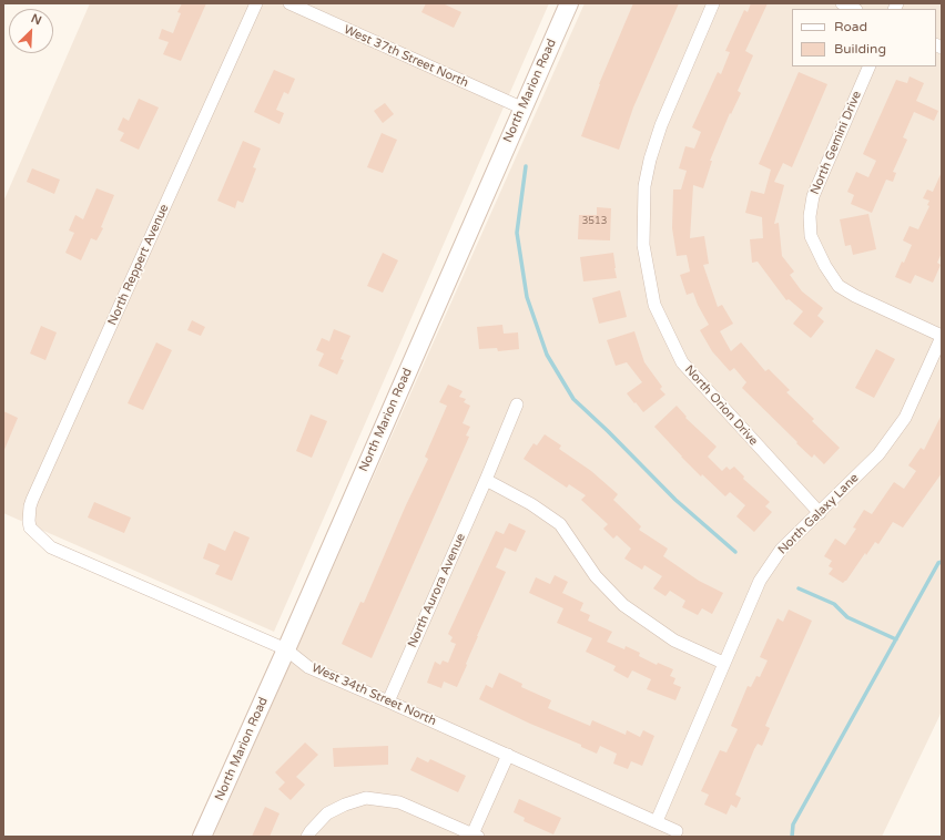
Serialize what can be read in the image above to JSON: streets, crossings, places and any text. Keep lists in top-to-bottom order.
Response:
{
  "streets": {
    "main road": ["North Marion Road"],
    "street": [
      "West 37th Street North",
      "North Gemini Drive",
      "North Reppert Avenue",
      "North Orion Drive",
      "North Galaxy Lane",
      "North Aurora Avenue",
      "West 34th Street North"
    ]
  },
  "crossings": [
    ["West 37th Street North", "North Marion Road"],
    ["North Marion Road", "West 34th Street North"],
    ["North Gemini Drive", "North Galaxy Lane"],
    ["North Reppert Avenue", "West 34th Street North"],
    ["North Orion Drive", "North Galaxy Lane"],
    ["North Galaxy Lane", "West 34th Street North"],
    ["North Aurora Avenue", "West 34th Street North"]
  ],
  "house_numbers": ["3513"],
  "legend": ["Road", "Building"],
  "north": "top right"
}
